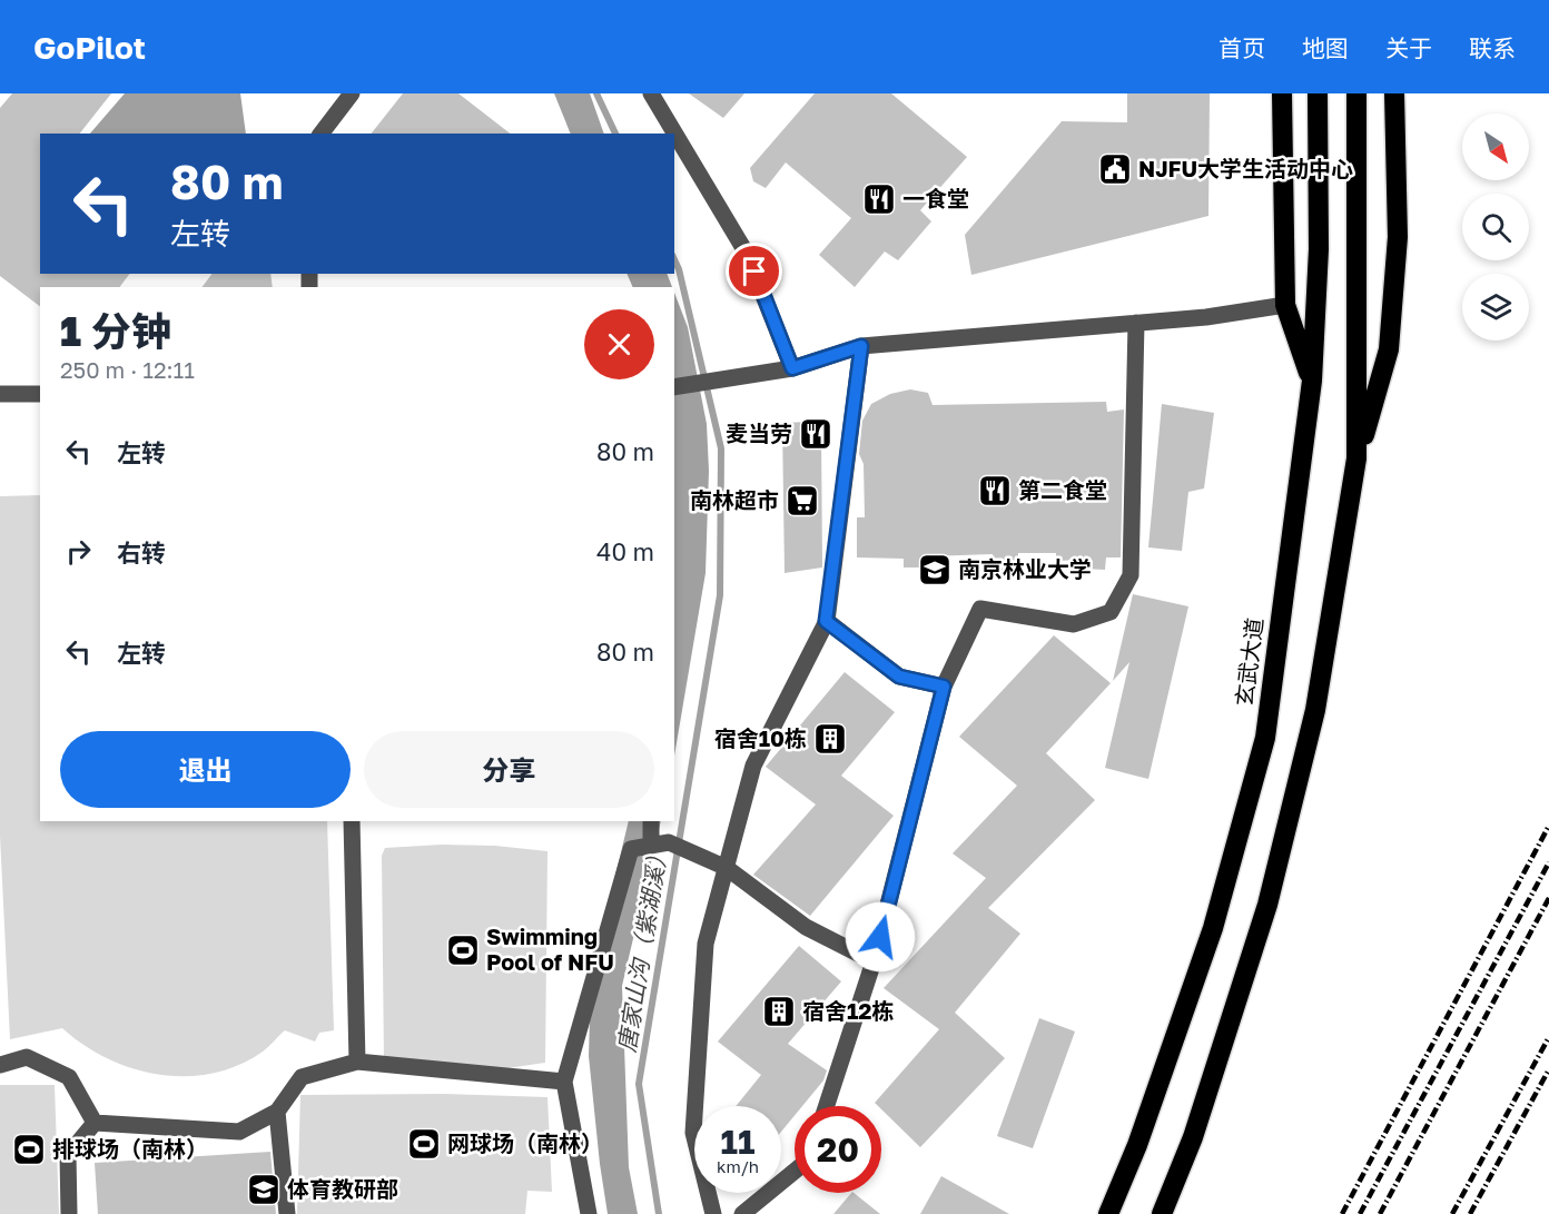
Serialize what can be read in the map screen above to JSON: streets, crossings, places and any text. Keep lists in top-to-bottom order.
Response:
{
  "streets": {
    "highway": ["玄武大道"]
  },
  "water": ["唐家山沟（紫湖溪）"],
  "places": {
    "public building": ["NJFU大学生活动中心"],
    "restaurant": ["一食堂", "麦当劳", "第二食堂"],
    "supermarket": ["南林超市"],
    "school or university": ["南京林业大学", "体育教研部"],
    "building": ["宿舍10栋", "宿舍12栋"],
    "sports": ["Swimming Pool of NFU", "网球场（南林）", "排球场（南林）"]
  },
  "north": "bottom right",
  "page": {
    "header": "GoPilot",
    "nav": [
      "首页",
      "地图",
      "关于",
      "联系"
    ],
    "turn": ["80 m", "左转"],
    "heading": ["1 分钟", "250 m · 12:11"],
    "list": [
      {
        "name": "左转",
        "value": "80 m"
      },
      {
        "name": "右转",
        "value": "40 m"
      },
      {
        "name": "左转",
        "value": "80 m"
      }
    ],
    "buttons": ["退出", "分享"],
    "speed": "11 km/h",
    "limit": "20"
  }
}
